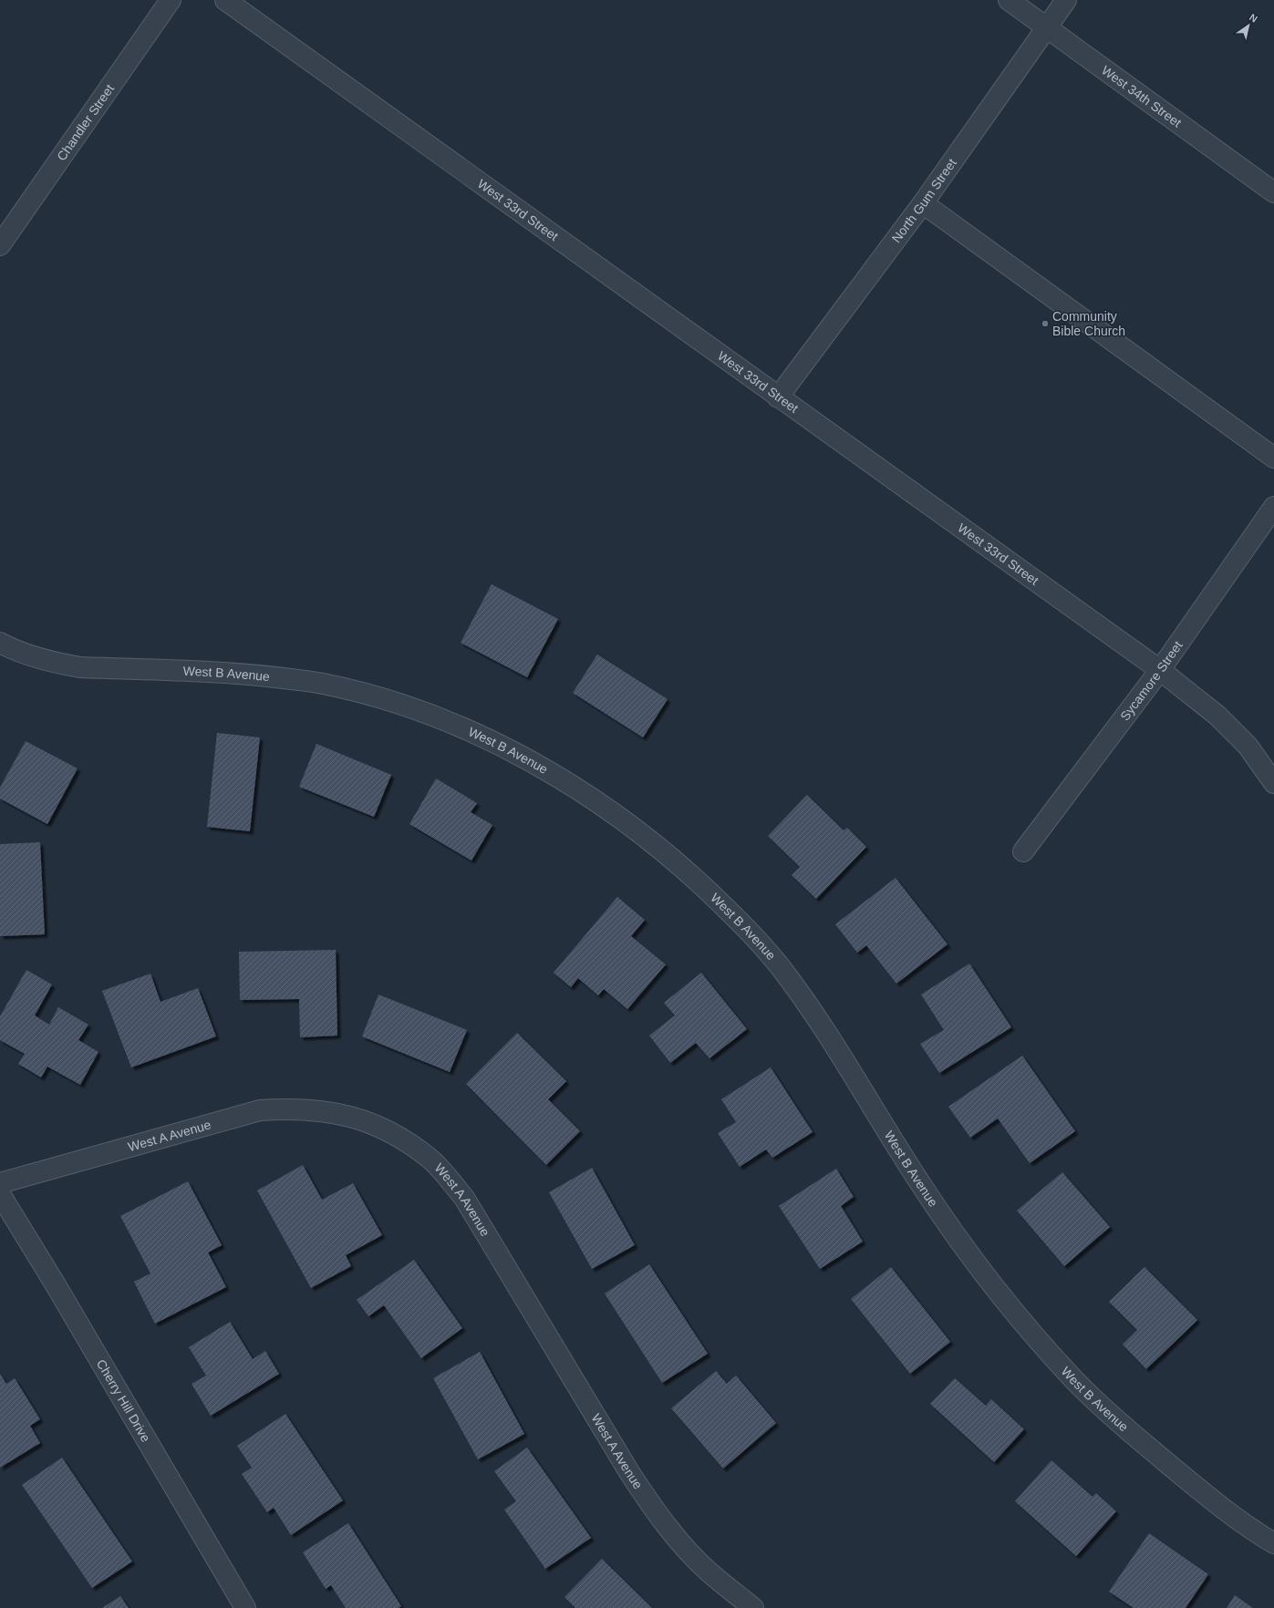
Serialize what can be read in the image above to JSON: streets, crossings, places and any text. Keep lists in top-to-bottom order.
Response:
{
  "streets": {
    "street": [
      "West 34th Street",
      "Chandler Street",
      "North Gum Street",
      "West 33rd Street",
      "West B Avenue",
      "Sycamore Street",
      "West A Avenue",
      "Cherry Hill Drive"
    ]
  },
  "crossings": [
    ["West 34th Street", "North Gum Street"],
    ["North Gum Street", "West 33rd Street"],
    ["West 33rd Street", "Sycamore Street"]
  ],
  "places": ["Community Bible Church"],
  "north": "top right"
}
